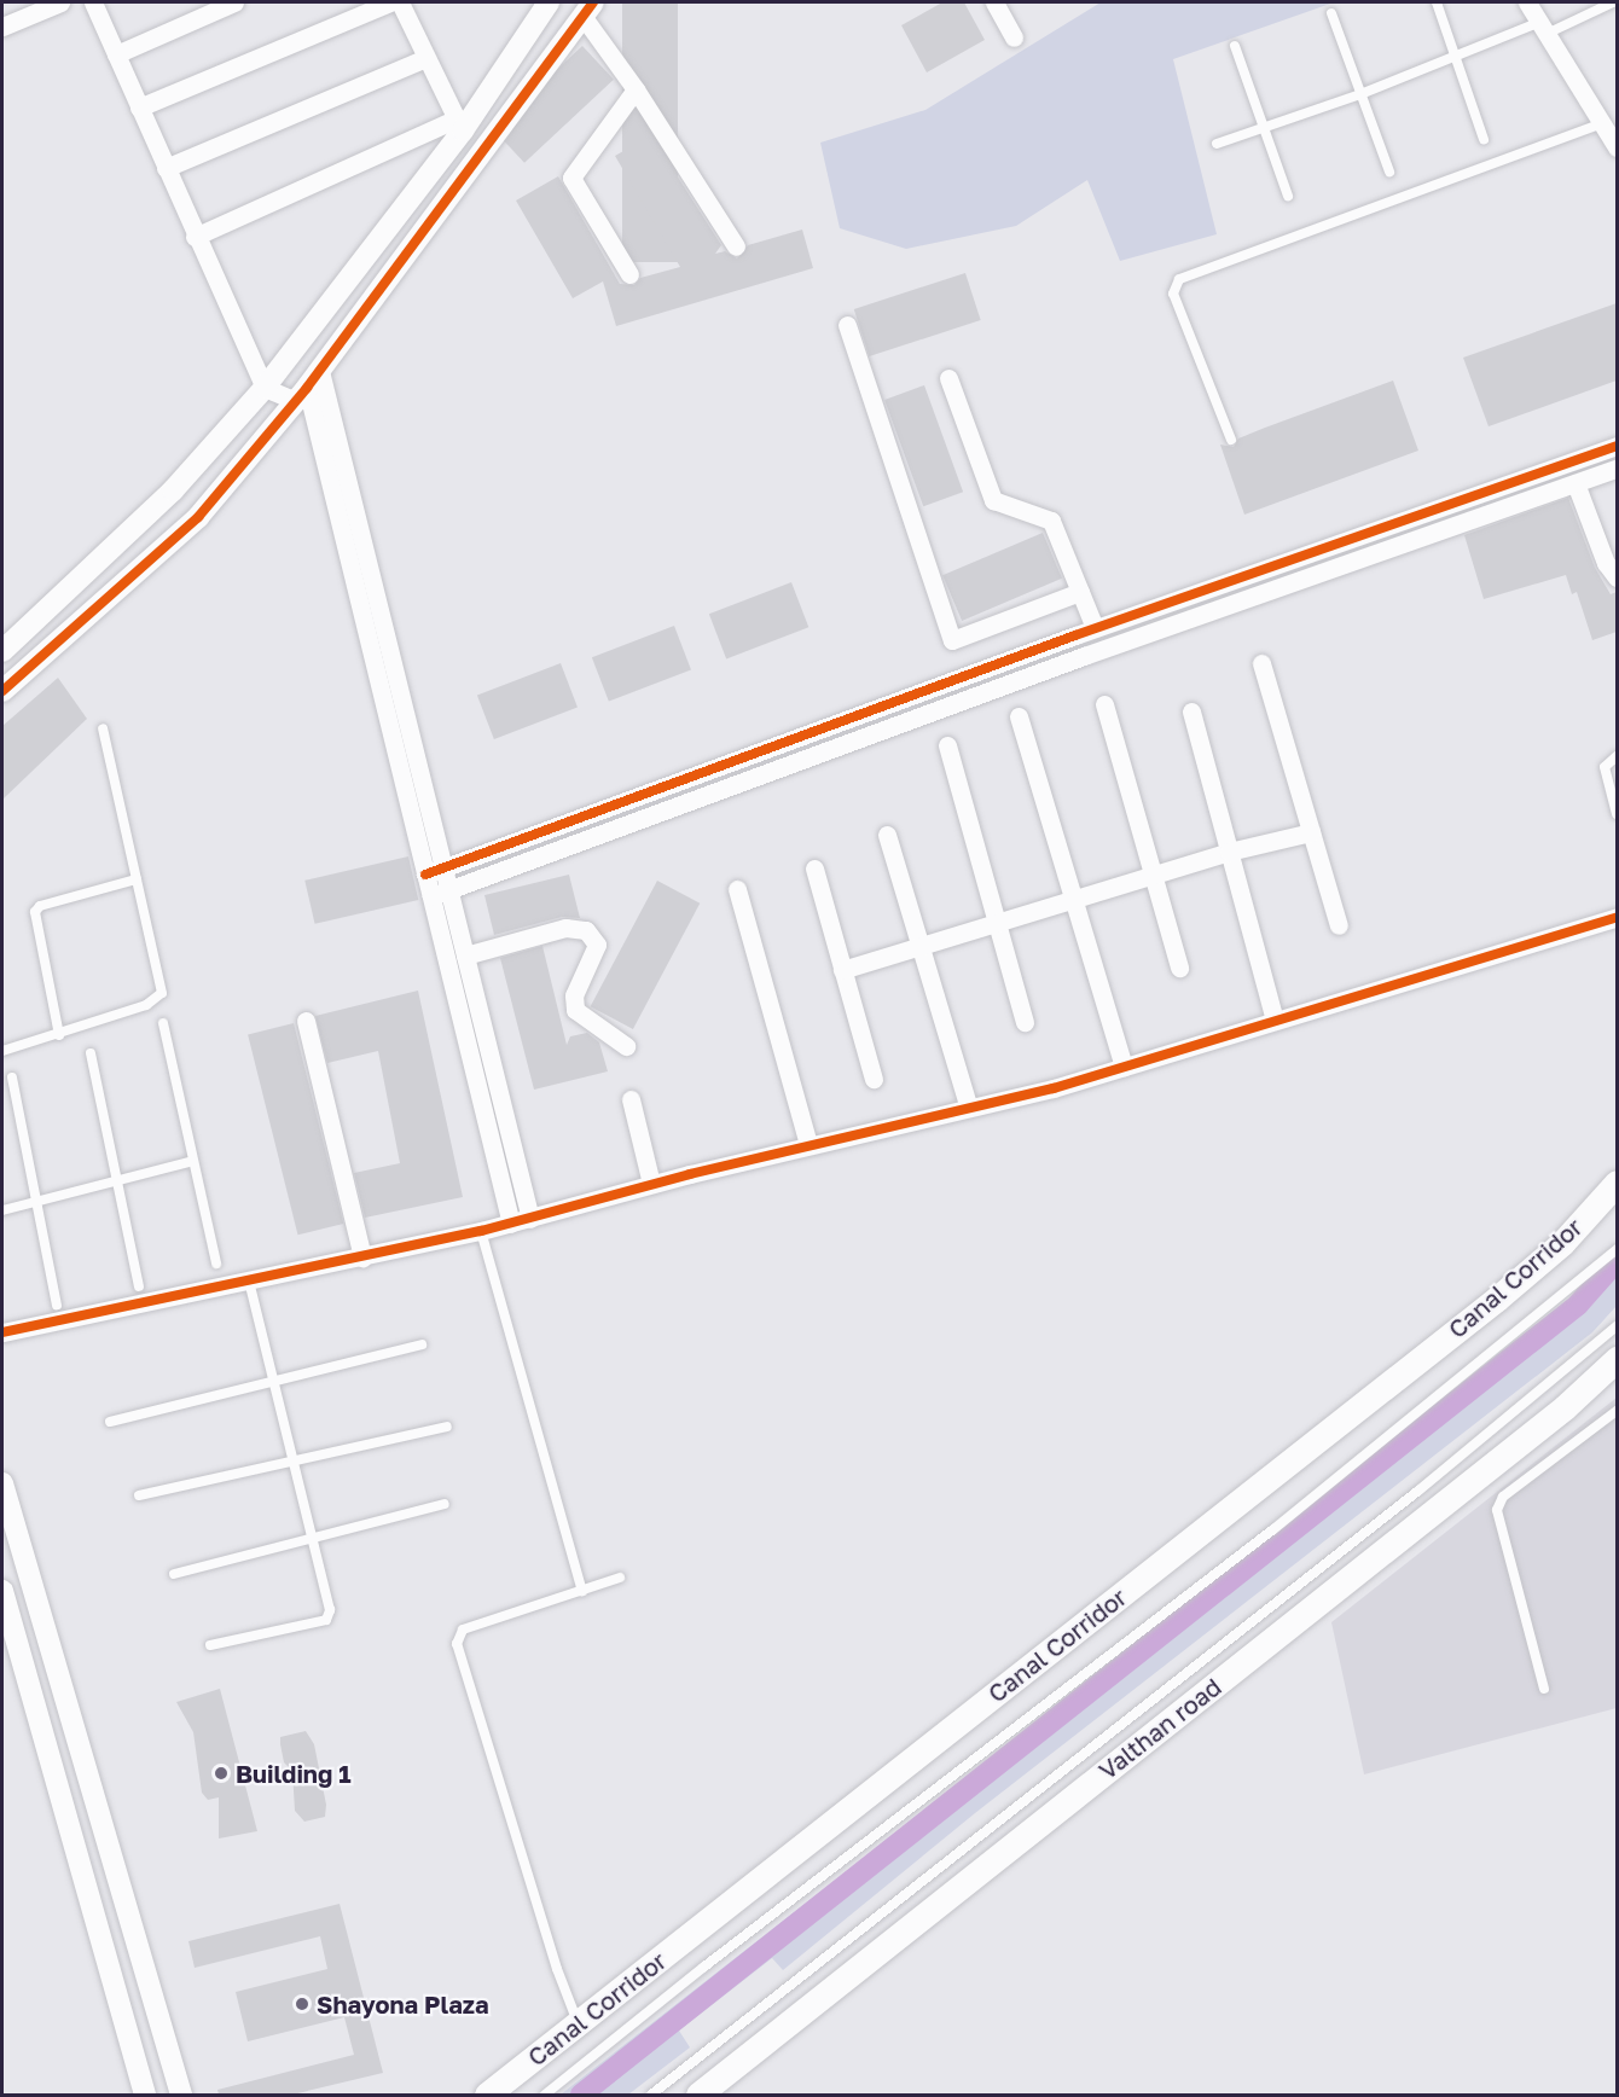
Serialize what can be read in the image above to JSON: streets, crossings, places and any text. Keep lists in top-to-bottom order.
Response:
{
  "streets": {
    "main road": ["Canal Corridor", "Valthan road"]
  },
  "places": ["Building 1", "Shayona Plaza"]
}
